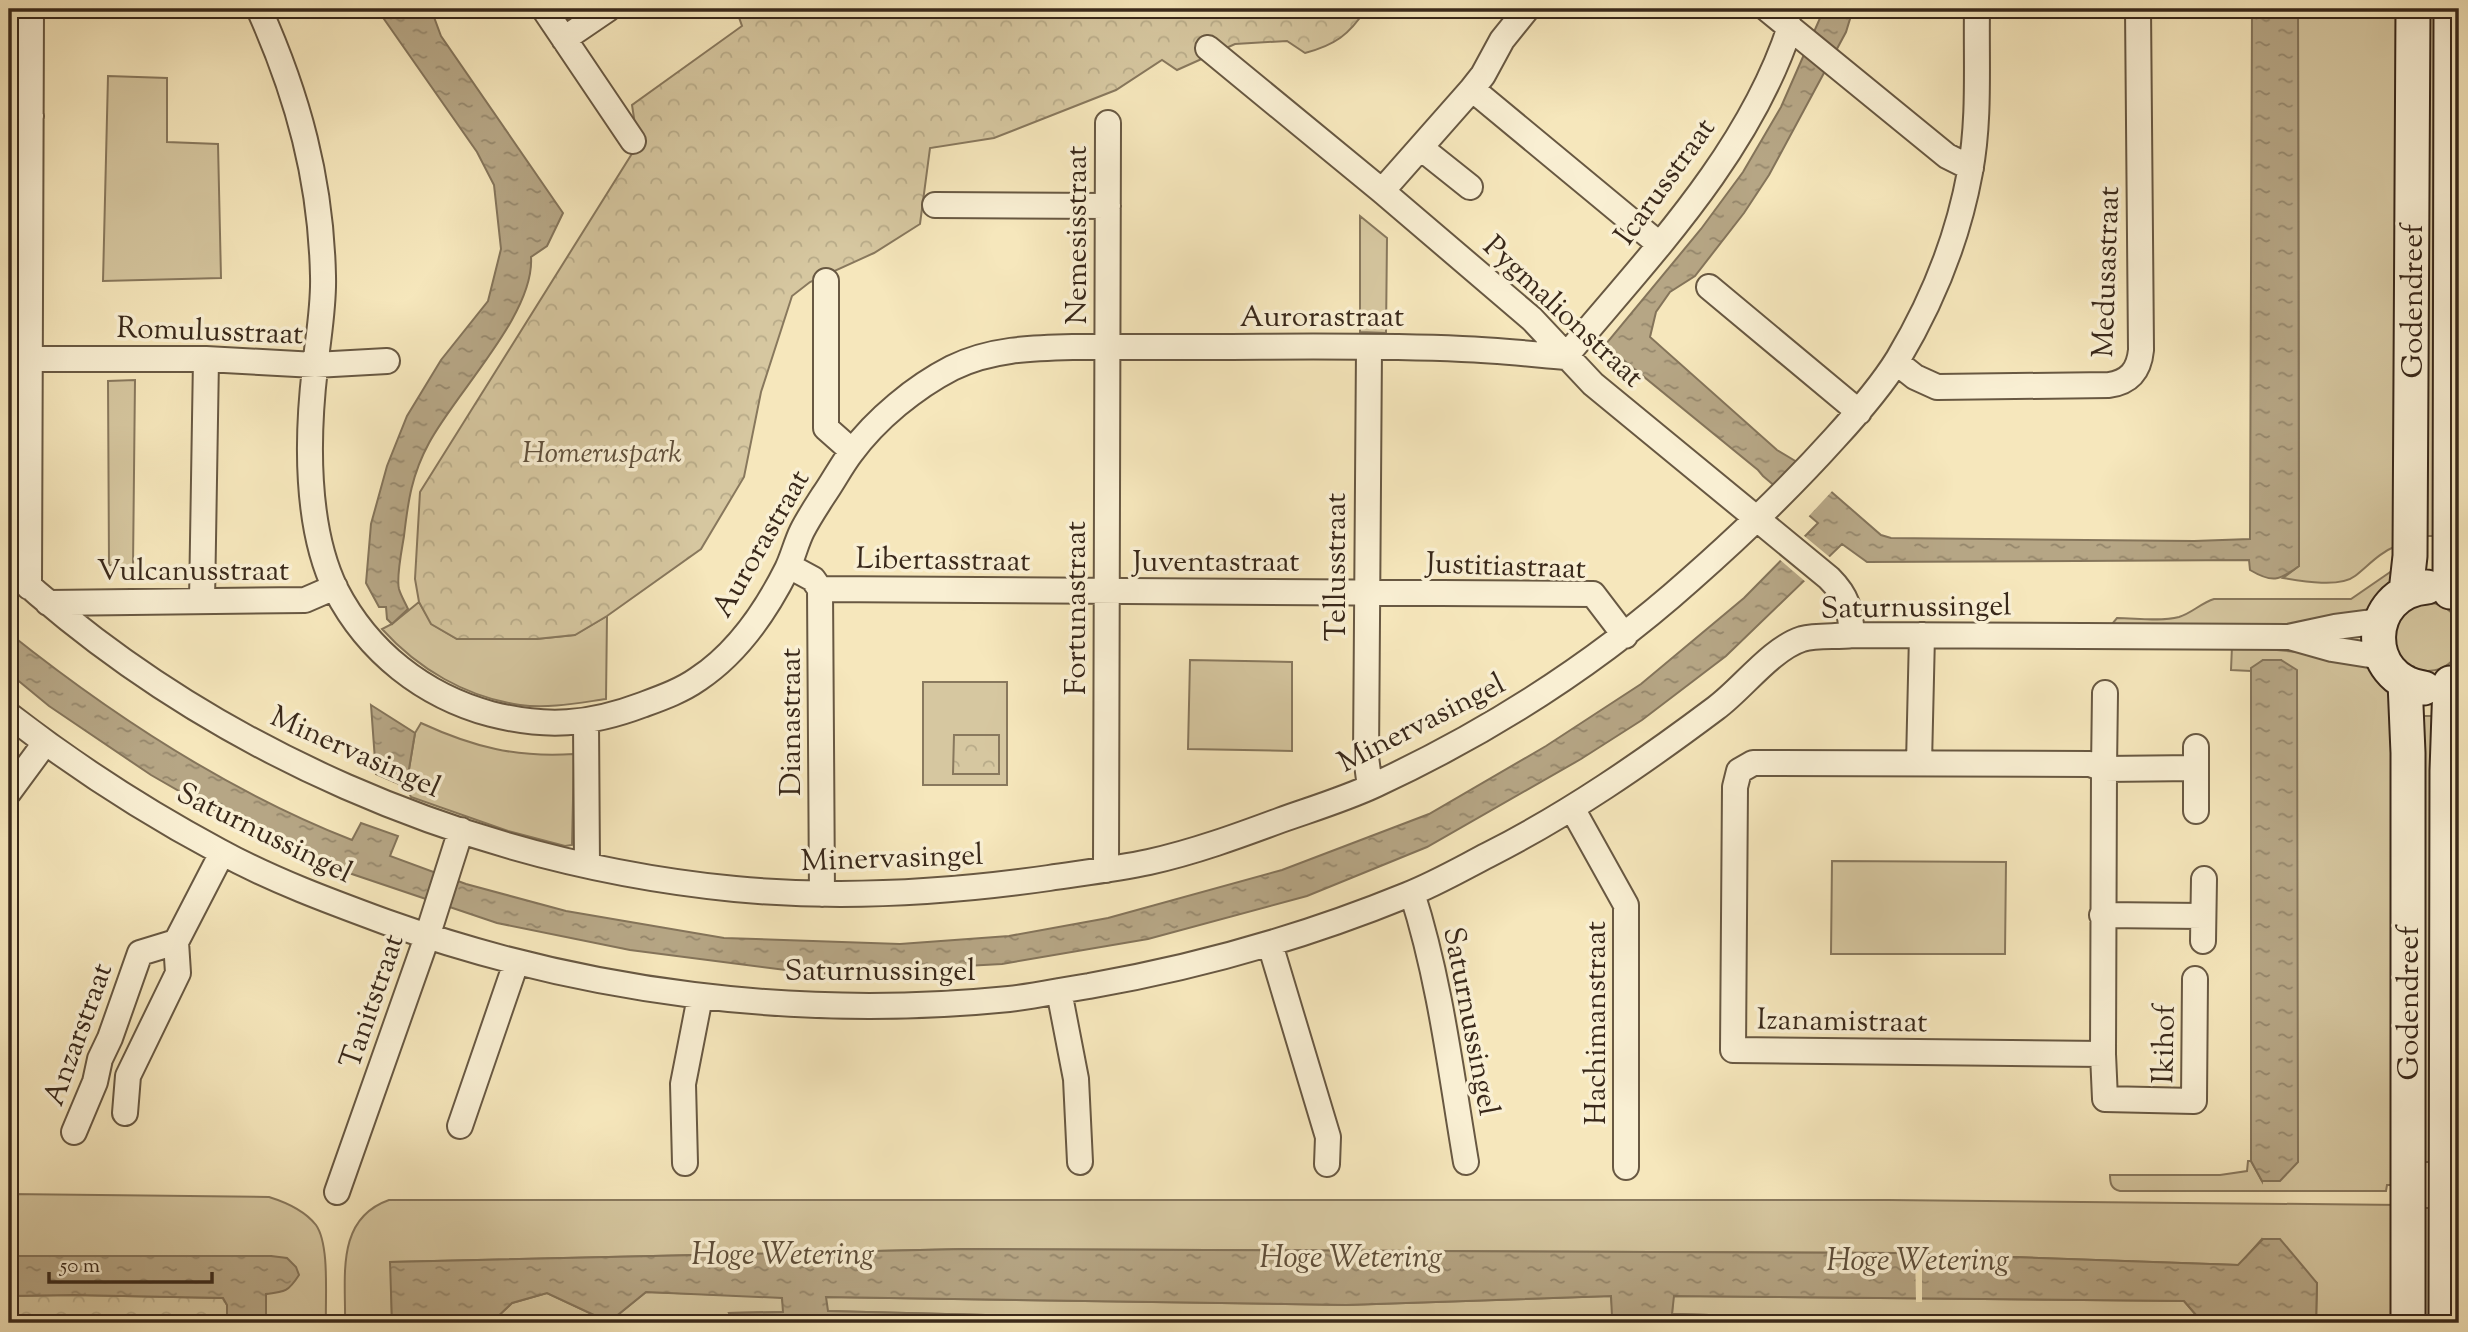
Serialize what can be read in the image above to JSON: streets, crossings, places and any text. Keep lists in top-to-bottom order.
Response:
{
  "streets": {
    "main road": ["Godendreef"],
    "street": [
      "Icarusstraat",
      "Nemesisstraat",
      "Medusastraat",
      "Pygmalionstraat",
      "Aurorastraat",
      "Romulusstraat",
      "Libertasstraat",
      "Juventastraat",
      "Justitiastraat",
      "Tellusstraat",
      "Vulcanusstraat",
      "Saturnussingel",
      "Fortunastraat",
      "Dianastraat",
      "Minervasingel",
      "Tanitstraat",
      "Izanamistraat",
      "Hachimanstraat",
      "Anzarstraat",
      "Ikihof"
    ]
  },
  "crossings": [
    ["Icarusstraat", "Pygmalionstraat"],
    ["Icarusstraat", "Aurorastraat"],
    ["Nemesisstraat", "Aurorastraat"],
    ["Nemesisstraat", "Fortunastraat"],
    ["Medusastraat", "Minervasingel"],
    ["Pygmalionstraat", "Aurorastraat"],
    ["Pygmalionstraat", "Saturnussingel"],
    ["Pygmalionstraat", "Minervasingel"],
    ["Aurorastraat", "Romulusstraat"],
    ["Aurorastraat", "Tellusstraat"],
    ["Aurorastraat", "Vulcanusstraat"],
    ["Aurorastraat", "Fortunastraat"],
    ["Libertasstraat", "Juventastraat"],
    ["Libertasstraat", "Fortunastraat"],
    ["Libertasstraat", "Dianastraat"],
    ["Juventastraat", "Justitiastraat"],
    ["Juventastraat", "Tellusstraat"],
    ["Juventastraat", "Fortunastraat"],
    ["Justitiastraat", "Tellusstraat"],
    ["Justitiastraat", "Minervasingel"],
    ["Tellusstraat", "Minervasingel"],
    ["Vulcanusstraat", "Minervasingel"],
    ["Saturnussingel", "Tanitstraat"],
    ["Saturnussingel", "Hachimanstraat"],
    ["Saturnussingel", "Anzarstraat"],
    ["Fortunastraat", "Minervasingel"],
    ["Dianastraat", "Minervasingel"],
    ["Minervasingel", "Tanitstraat"],
    ["Izanamistraat", "Ikihof"]
  ],
  "water": ["Hoge Wetering"],
  "parks": ["Homeruspark"],
  "scale_bar": "50 m"
}
